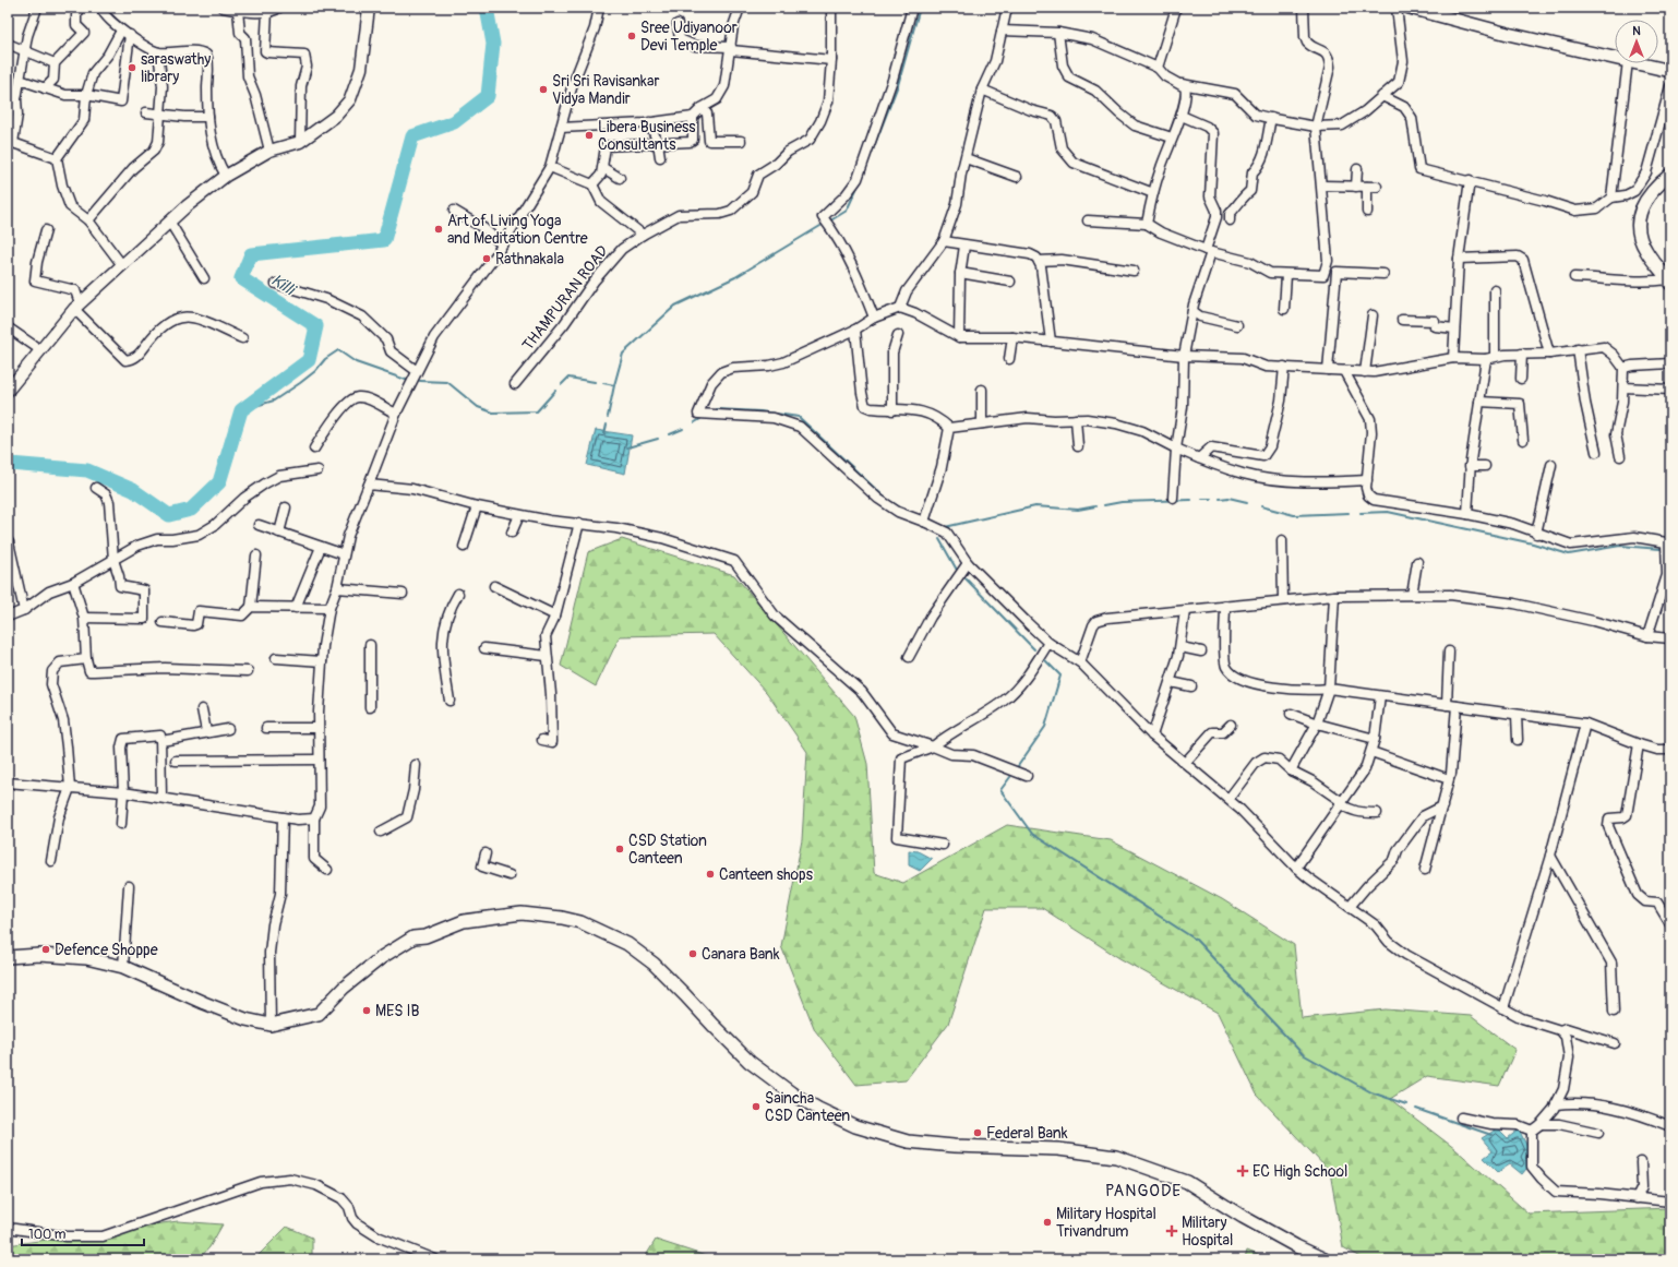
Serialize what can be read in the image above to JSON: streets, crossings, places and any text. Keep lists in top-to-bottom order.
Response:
{
  "streets": {
    "street": ["THAMPURAN ROAD"]
  },
  "districts": ["PANGODE"],
  "water": ["Killi"],
  "places": {
    "other": [
      "Sree Udiyanoor Devi Temple",
      "saraswathy library",
      "Sri Sri Ravisankar Vidya Mandir",
      "Libera Business Consultants",
      "Art of Living Yoga and Meditation Centre",
      "Rathnakala",
      "CSD Station Canteen",
      "Canteen shops",
      "Defence Shoppe",
      "Canara Bank",
      "MES IB",
      "Saincha CSD Canteen",
      "Federal Bank",
      "Military Hospital Trivandrum"
    ],
    "health": ["EC High School", "Military Hospital"]
  },
  "scale_bar": "100 m",
  "north": "top"
}
